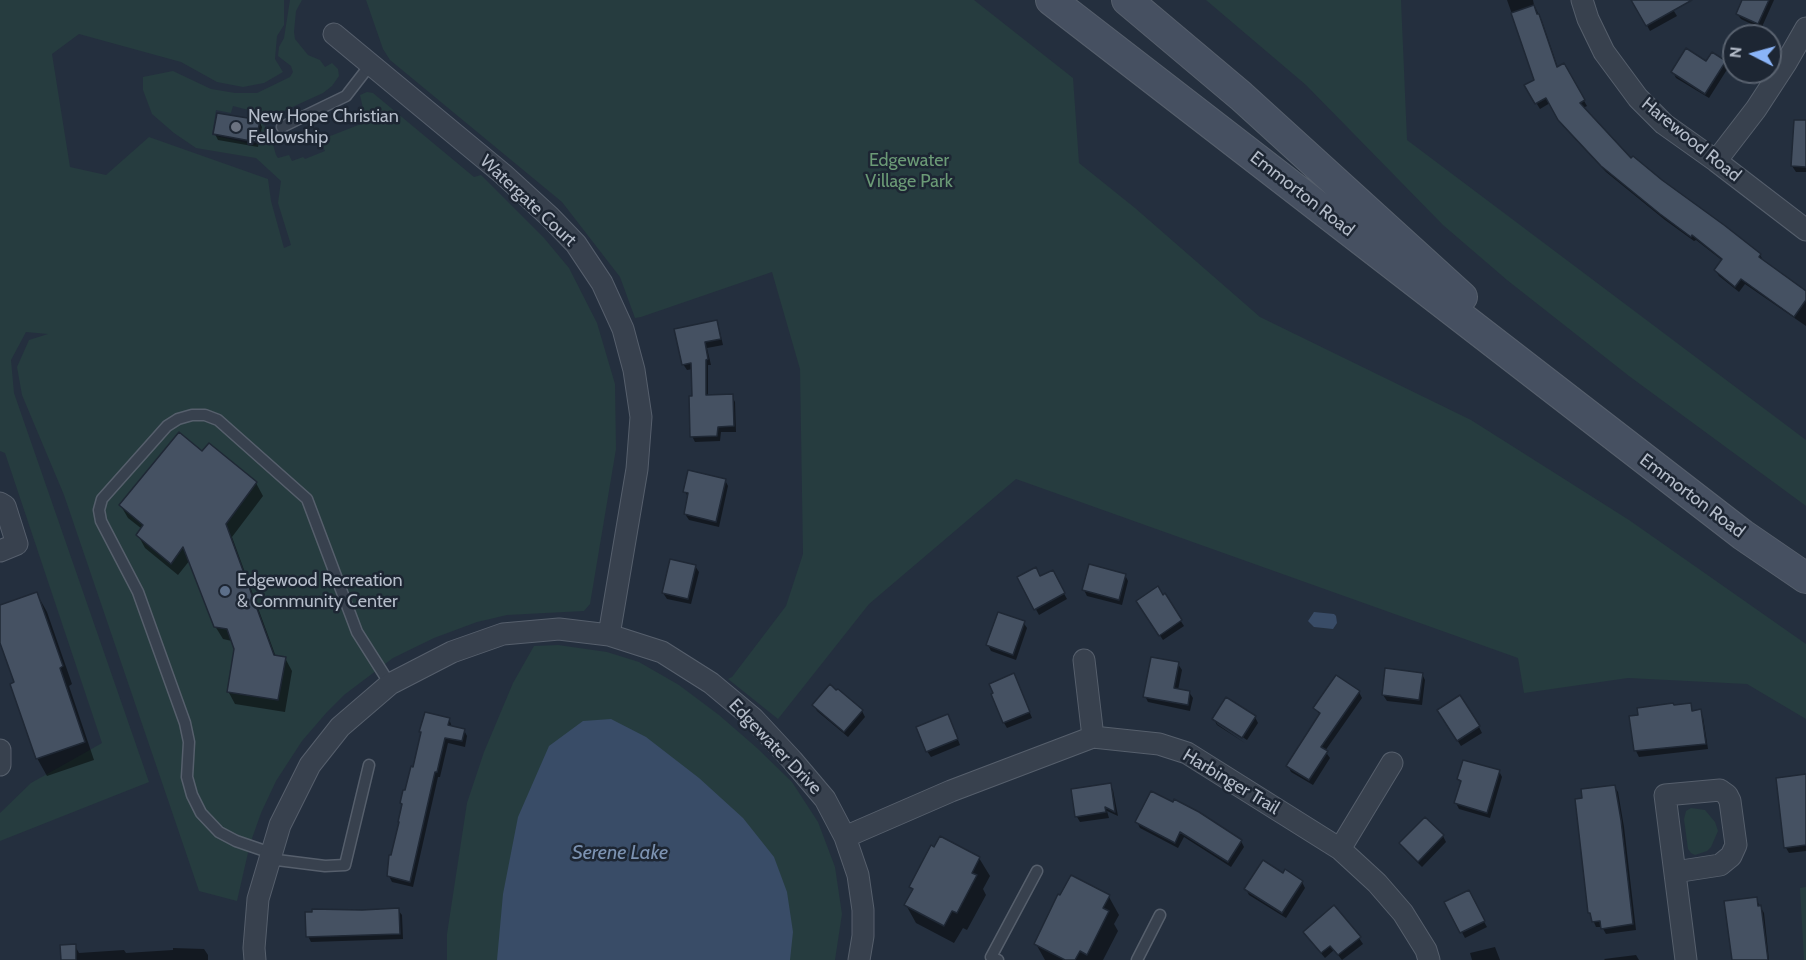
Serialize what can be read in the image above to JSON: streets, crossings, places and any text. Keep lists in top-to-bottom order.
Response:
{
  "streets": {
    "main road": ["Emmorton Road"],
    "street": [
      "Harewood Road",
      "Watergate Court",
      "Edgewater Drive",
      "Harbinger Trail"
    ]
  },
  "crossings": [
    ["Watergate Court", "Edgewater Drive"],
    ["Edgewater Drive", "Harbinger Trail"]
  ],
  "water": ["Serene Lake"],
  "parks": ["Edgewater Village Park"],
  "places": ["New Hope Christian Fellowship", "Edgewood Recreation & Community Center"],
  "north": "left"
}
